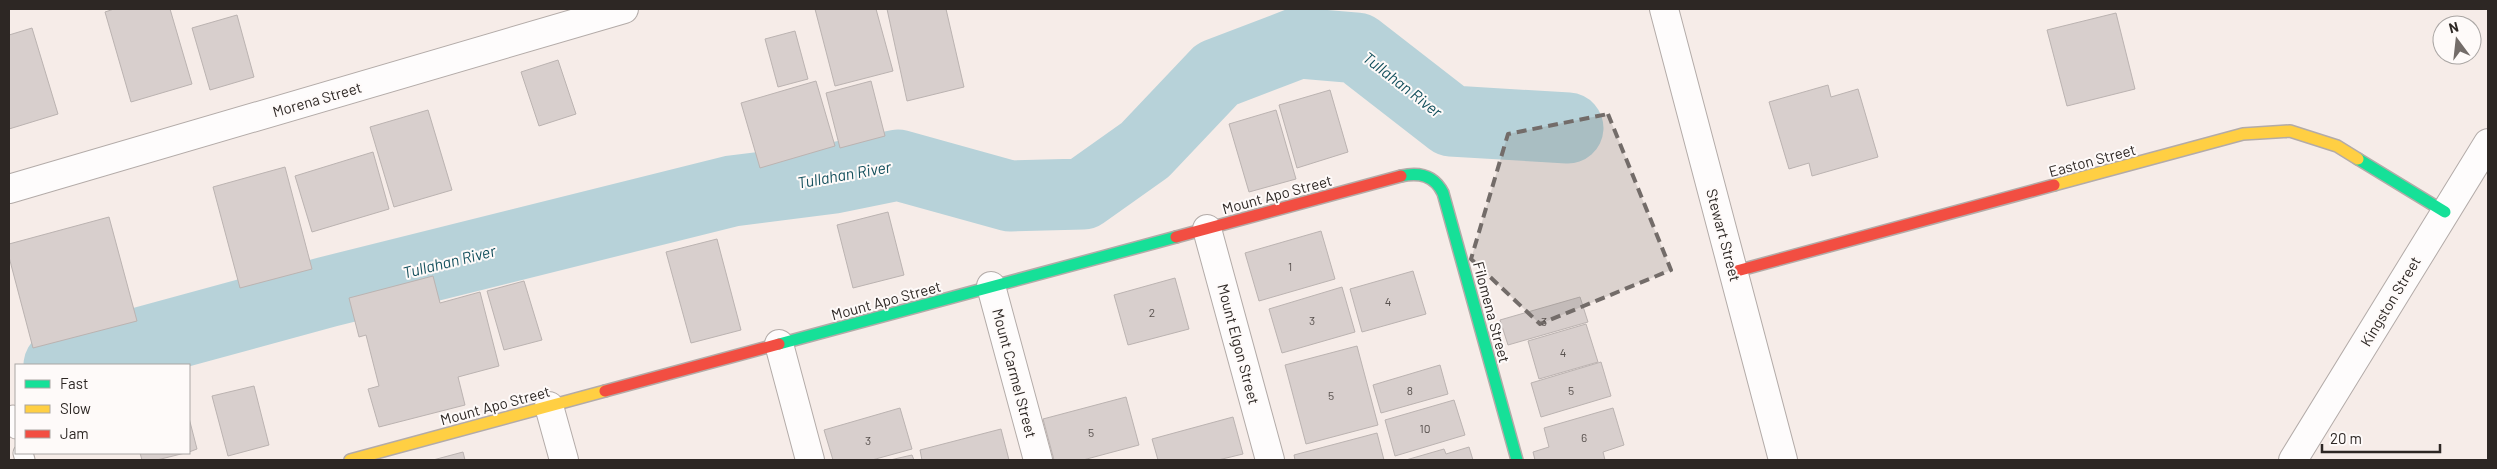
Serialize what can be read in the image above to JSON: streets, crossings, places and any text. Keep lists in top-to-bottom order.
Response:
{
  "streets": {
    "street": [
      "Morena Street",
      "Easton Street",
      "Mount Apo Street",
      "Stewart Street",
      "Kingston Street",
      "Filomena Street",
      "Mount Elgon Street",
      "Mount Carmel Street"
    ]
  },
  "crossings": [
    ["Easton Street", "Stewart Street"],
    ["Easton Street", "Kingston Street"],
    ["Mount Apo Street", "Filomena Street"],
    ["Mount Apo Street", "Mount Elgon Street"],
    ["Mount Apo Street", "Mount Carmel Street"]
  ],
  "water": ["Tullahan River"],
  "house_numbers": [
    "1",
    "4",
    "2",
    "3",
    "3",
    "4",
    "8",
    "5",
    "5",
    "10",
    "5",
    "6",
    "3"
  ],
  "legend": ["Fast", "Slow", "Jam"],
  "scale_bar": "20 m",
  "north": "top"
}
